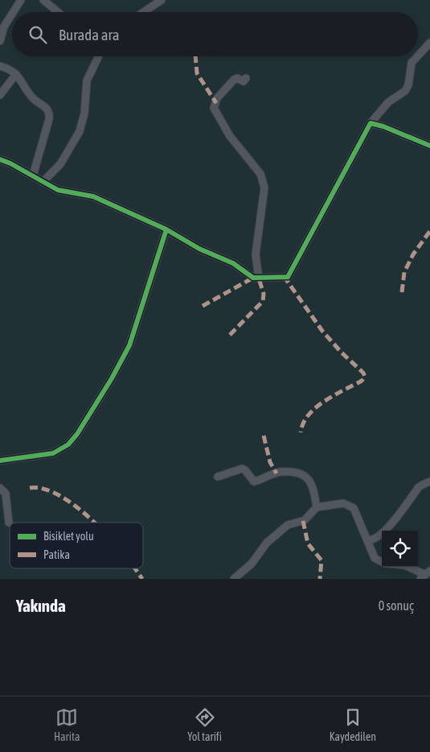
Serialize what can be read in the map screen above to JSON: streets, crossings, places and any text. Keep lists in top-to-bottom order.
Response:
{
  "legend": ["Bisiklet yolu", "Patika"],
  "page": {
    "search": "Burada ara",
    "heading": ["Yakında", "0 sonuç"],
    "nav": ["Harita", "Yol tarifi", "Kaydedilen"]
  }
}
